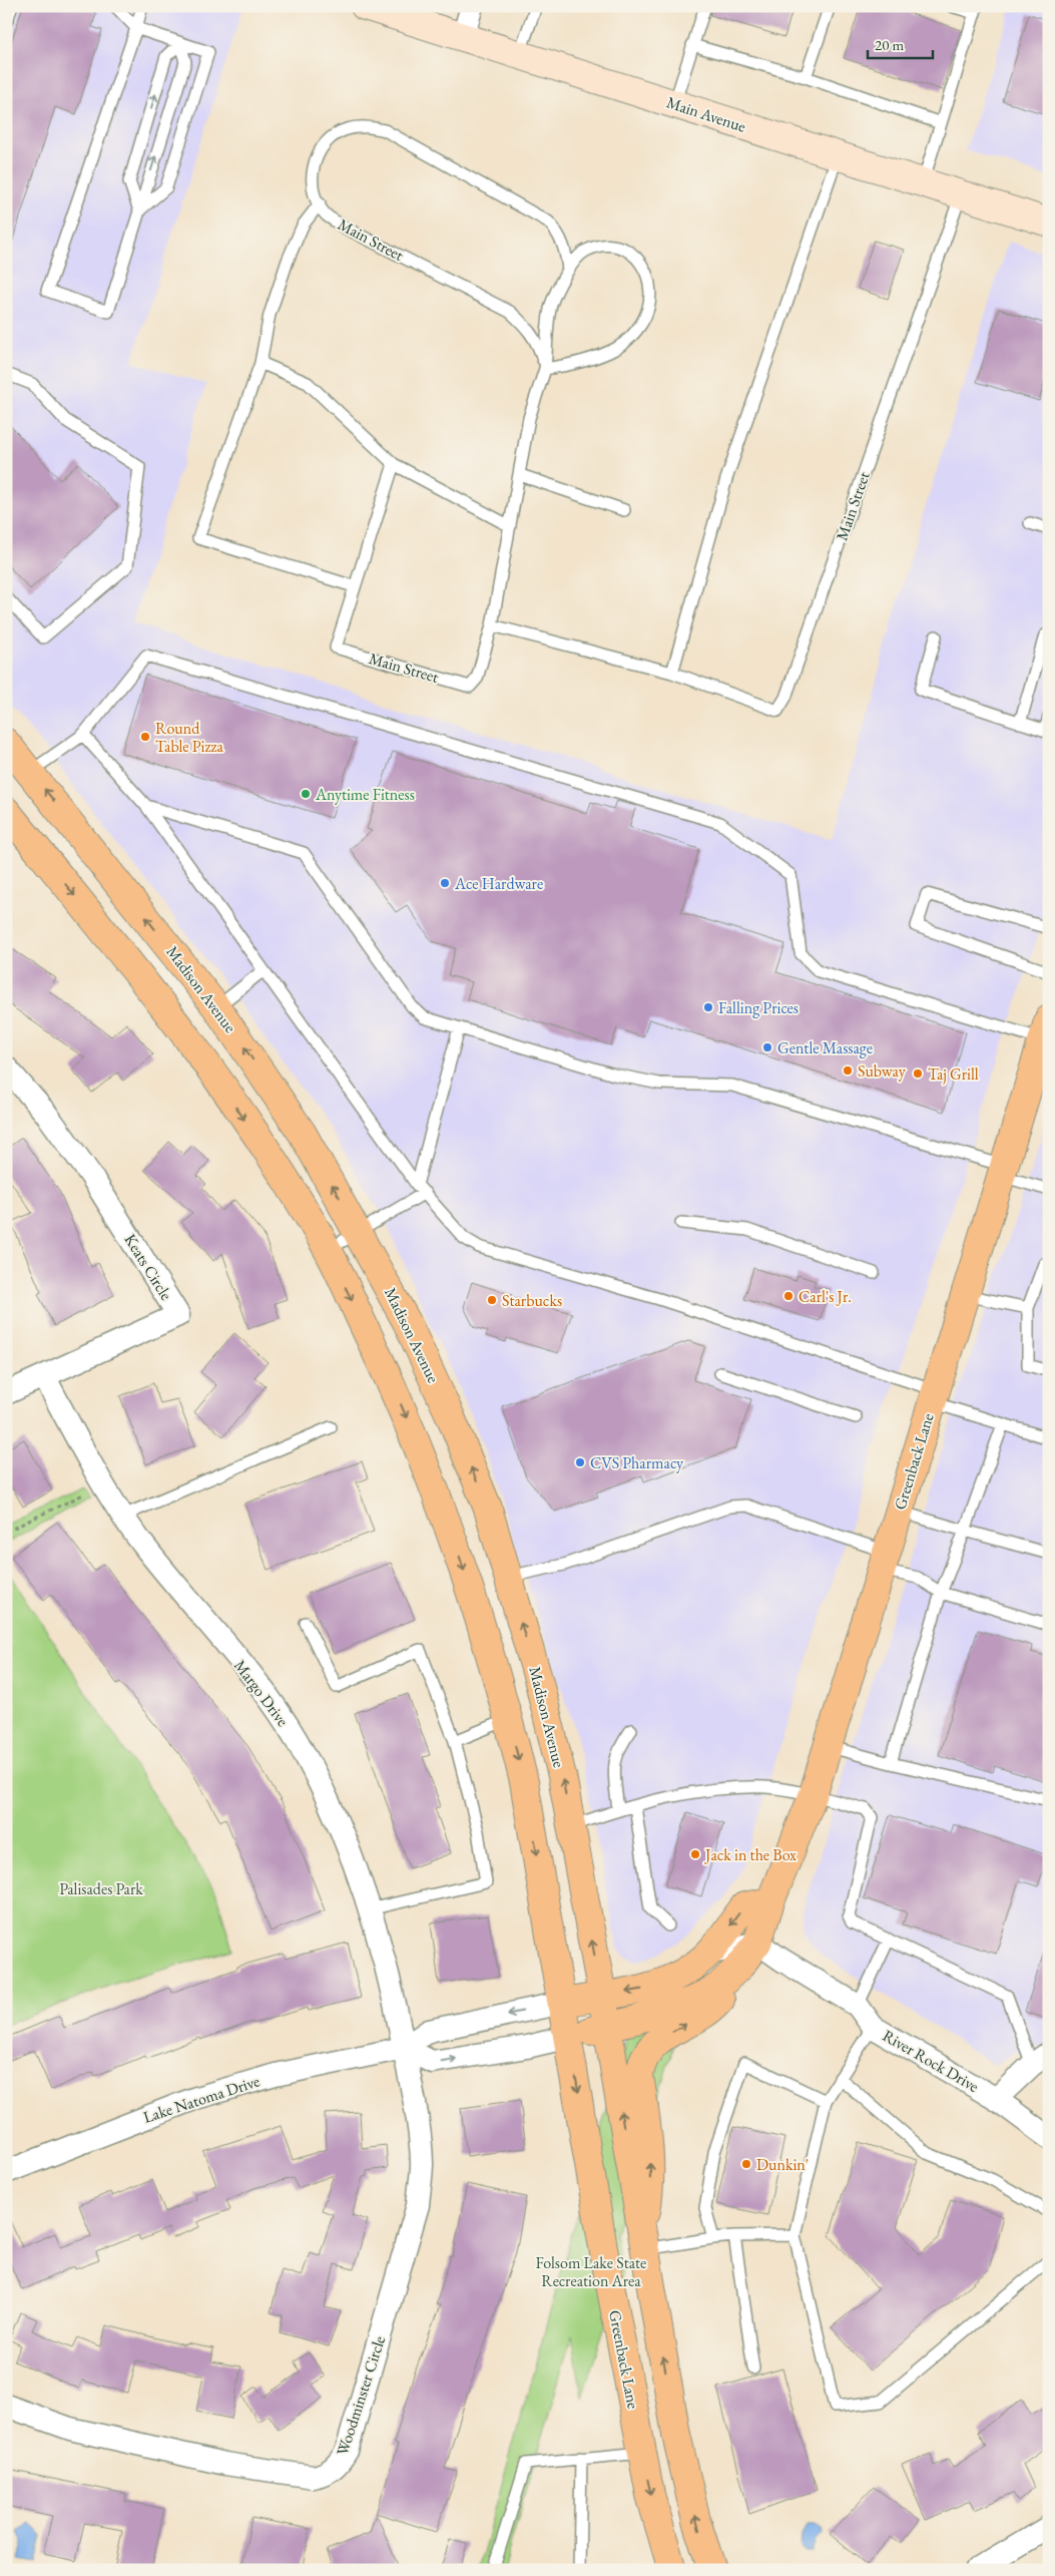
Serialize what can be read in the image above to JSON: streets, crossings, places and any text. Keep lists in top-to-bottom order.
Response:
{
  "streets": {
    "main road": ["Madison Avenue", "Greenback Lane"],
    "street": [
      "Main Avenue",
      "Keats Circle",
      "Margo Drive",
      "River Rock Drive",
      "Lake Natoma Drive",
      "Woodminster Circle"
    ],
    "lane": ["Main Street"]
  },
  "crossings": [
    ["Main Avenue", "Main Street"],
    ["Madison Avenue", "Greenback Lane"],
    ["Keats Circle", "Margo Drive"],
    ["Greenback Lane", "River Rock Drive"],
    ["Margo Drive", "Lake Natoma Drive"],
    ["Margo Drive", "Woodminster Circle"],
    ["Lake Natoma Drive", "Woodminster Circle"]
  ],
  "parks": ["Palisades Park", "Folsom Lake State Recreation Area"],
  "places": [
    "Round Table Pizza",
    "Anytime Fitness",
    "Ace Hardware",
    "Falling Prices",
    "Gentle Massage",
    "Subway",
    "Taj Grill",
    "Carl's Jr.",
    "Starbucks",
    "CVS Pharmacy",
    "Jack in the Box",
    "Dunkin'"
  ],
  "scale_bar": "20 m"
}
